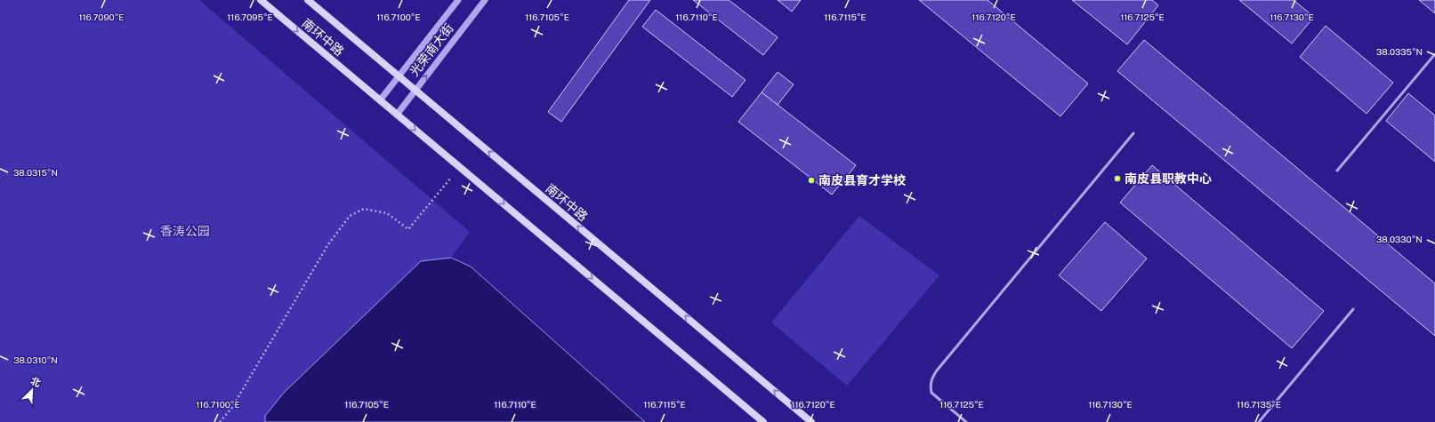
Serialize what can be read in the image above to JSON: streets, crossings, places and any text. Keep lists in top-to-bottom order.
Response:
{
  "streets": {
    "main road": ["南环中路"],
    "street": ["光荣南大街"]
  },
  "crossings": [
    ["南环中路", "光荣南大街"]
  ],
  "parks": ["香涛公园"],
  "places": ["南皮县职教中心", "南皮县育才学校"],
  "north": "top right",
  "coordinates": [
    "116.7095°E",
    "116.7100°E",
    "116.7105°E",
    "116.7110°E",
    "116.7115°E",
    "116.7120°E",
    "116.7125°E",
    "116.7130°E",
    "116.7090°E",
    "38.0335°N",
    "38.0315°N",
    "38.0330°N",
    "38.0310°N",
    "116.7135°E"
  ]
}
